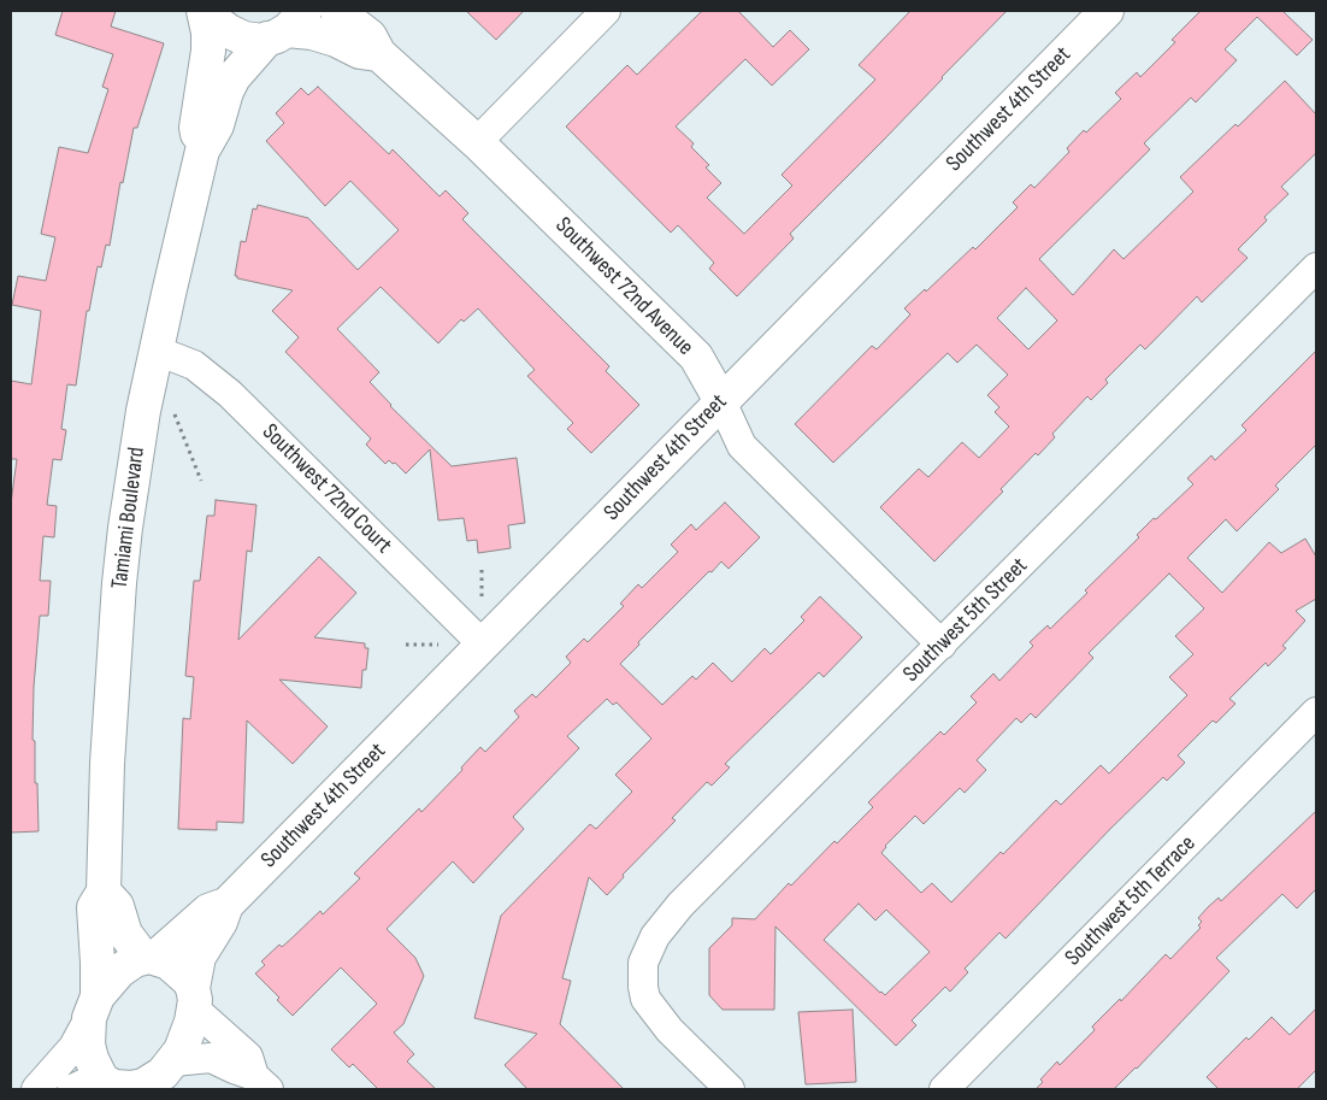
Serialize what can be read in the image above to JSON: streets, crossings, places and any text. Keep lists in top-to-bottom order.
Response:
{
  "streets": {
    "street": [
      "Southwest 4th Street",
      "Southwest 72nd Avenue",
      "Southwest 72nd Court",
      "Tamiami Boulevard",
      "Southwest 5th Street",
      "Southwest 5th Terrace"
    ]
  },
  "crossings": [
    ["Southwest 4th Street", "Southwest 72nd Avenue"],
    ["Southwest 4th Street", "Southwest 72nd Court"],
    ["Southwest 4th Street", "Tamiami Boulevard"],
    ["Southwest 72nd Avenue", "Tamiami Boulevard"],
    ["Southwest 72nd Avenue", "Southwest 5th Street"],
    ["Southwest 72nd Court", "Tamiami Boulevard"]
  ]
}
